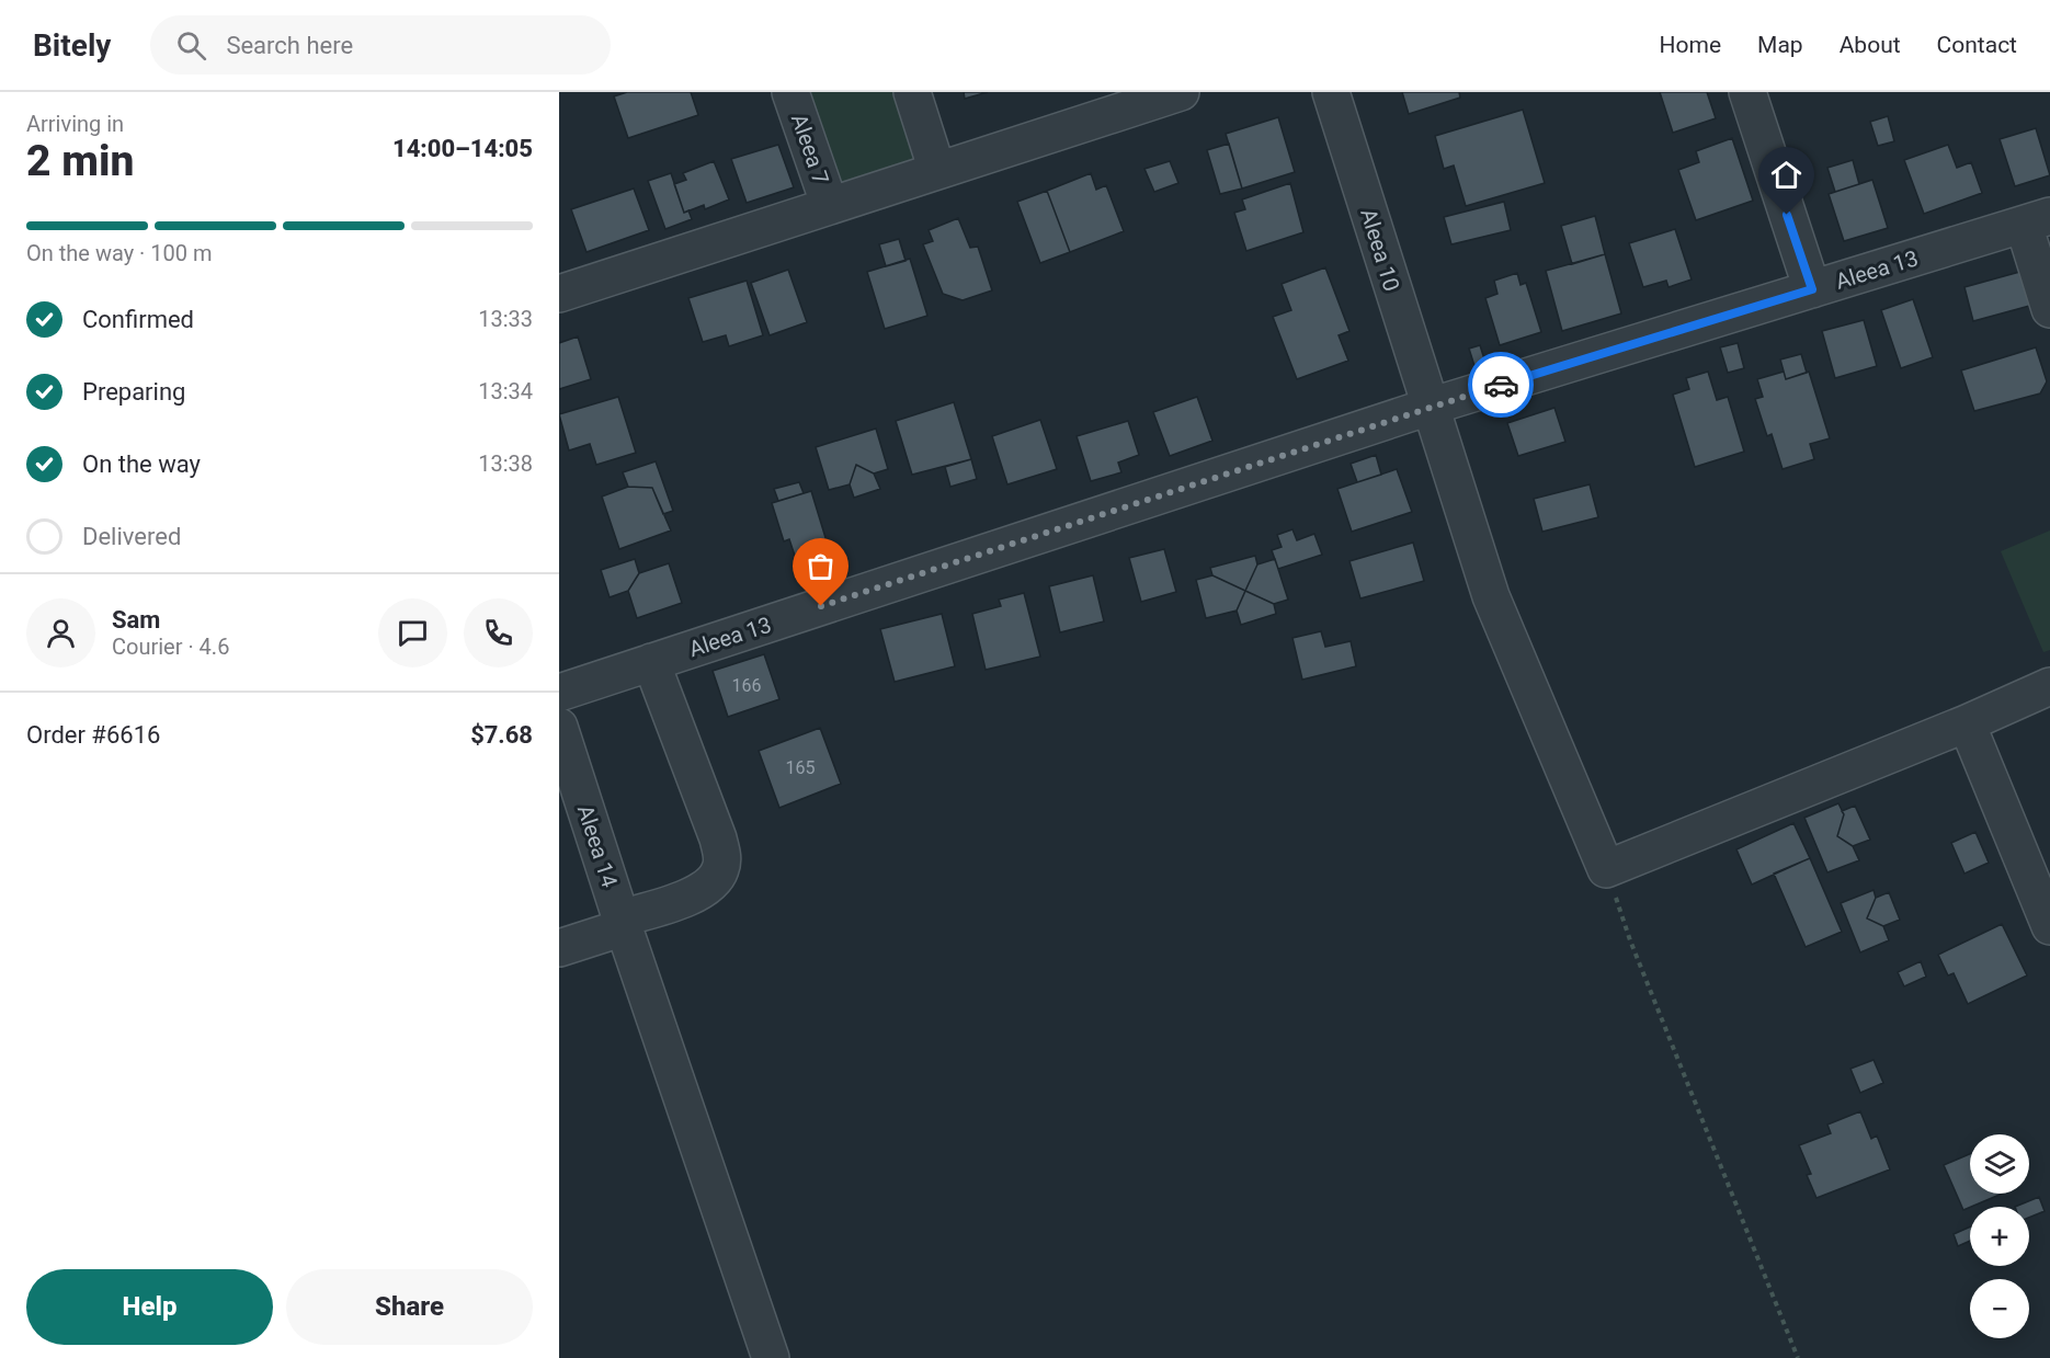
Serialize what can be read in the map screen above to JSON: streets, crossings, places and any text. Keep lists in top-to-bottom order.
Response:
{
  "streets": {
    "street": [
      "Aleea 7",
      "Aleea 10",
      "Aleea 13",
      "Aleea 14"
    ]
  },
  "crossings": [
    ["Aleea 10", "Aleea 13"]
  ],
  "house_numbers": ["166", "165"],
  "page": {
    "header": "Bitely",
    "search": "Search here",
    "nav": [
      "Home",
      "Map",
      "About",
      "Contact"
    ],
    "heading": ["2 min", "Arriving in", "14:00–14:05"],
    "panel": [
      "Sam",
      "Courier · 4.6",
      "Order #6616",
      "$7.68"
    ],
    "bar": "On the way · 100 m",
    "list": [
      ["Confirmed", "13:33"],
      ["Preparing", "13:34"],
      ["On the way", "13:38"],
      "Delivered"
    ],
    "map_buttons": ["+", "−"],
    "buttons": ["Help", "Share"]
  }
}
